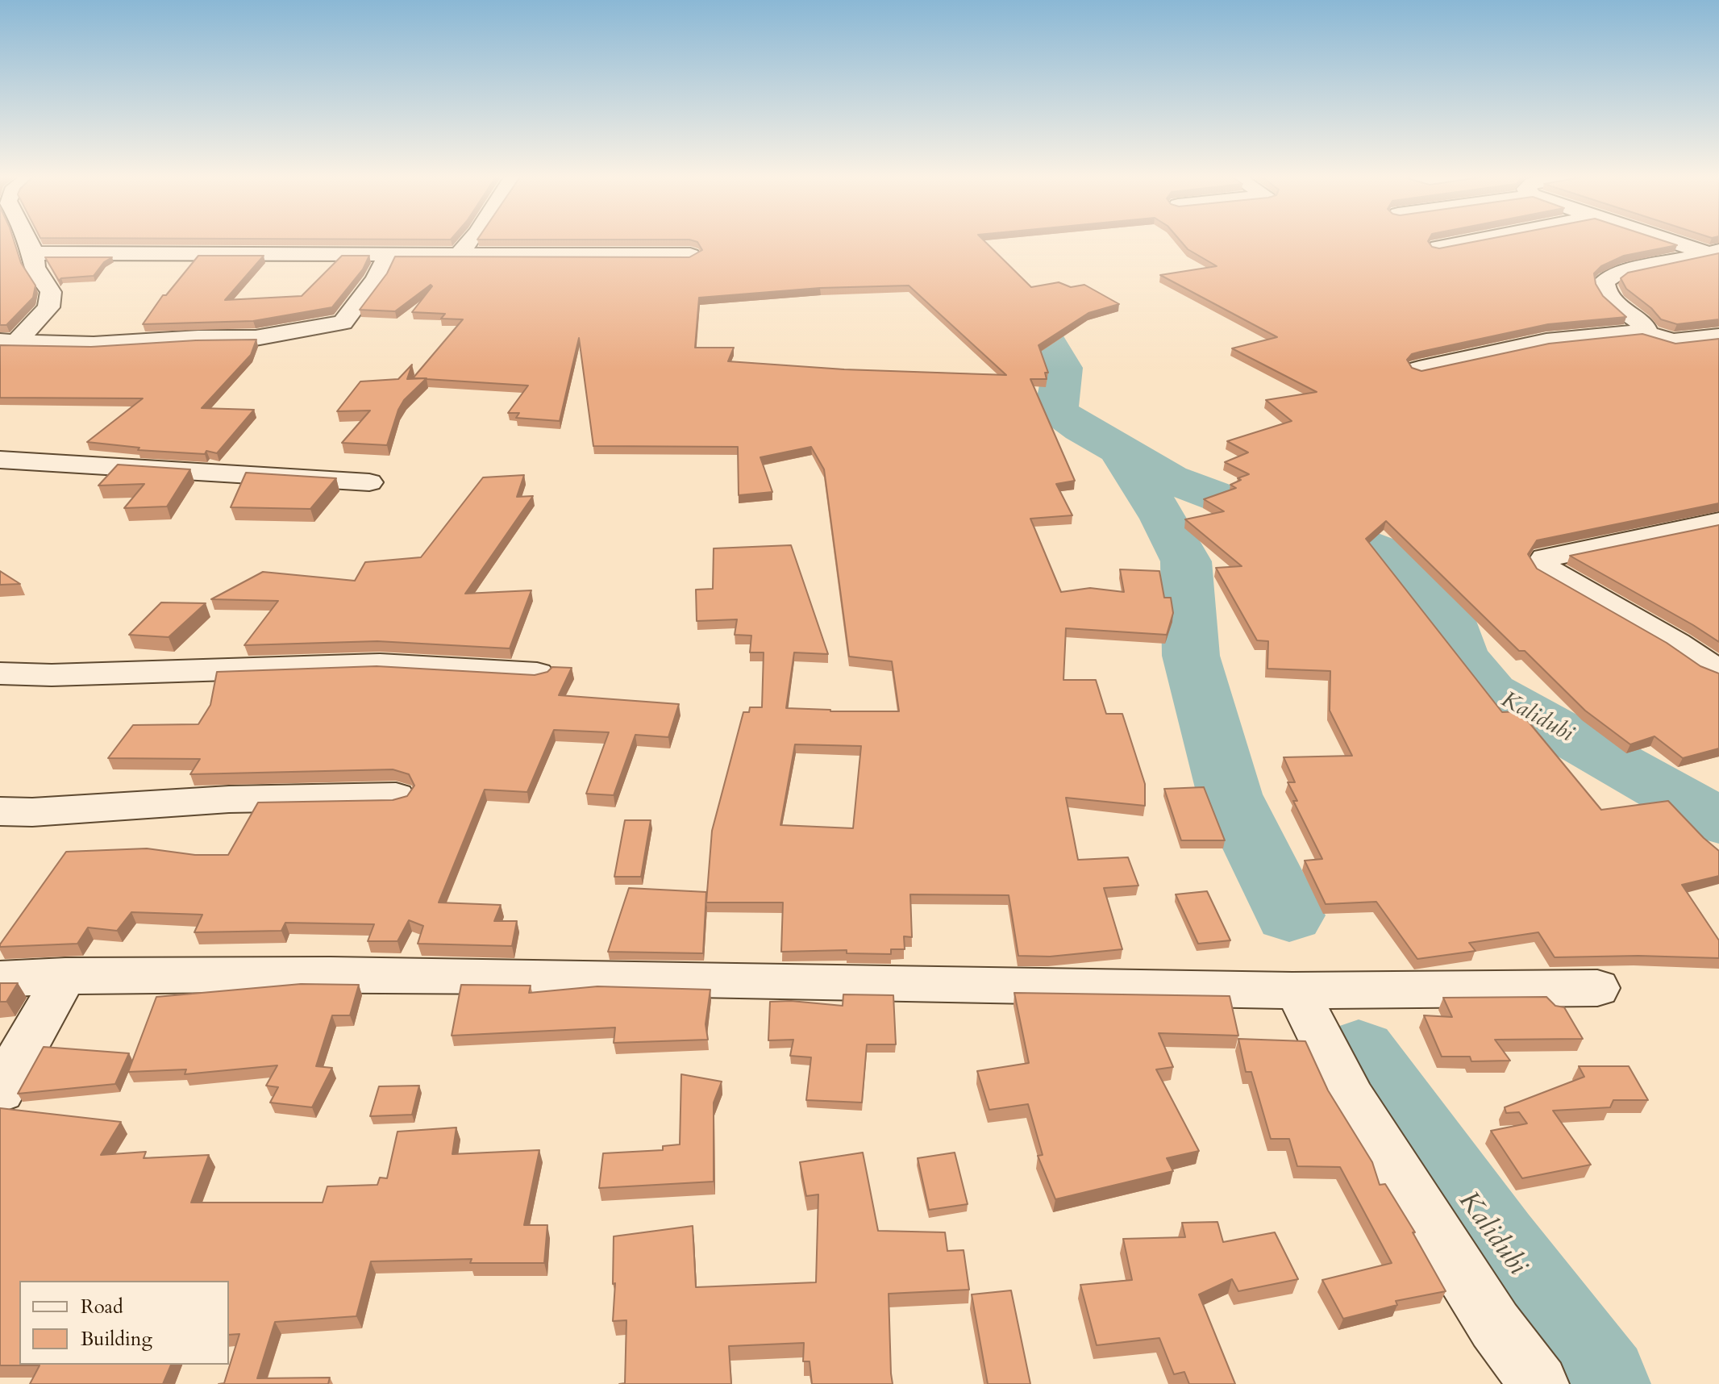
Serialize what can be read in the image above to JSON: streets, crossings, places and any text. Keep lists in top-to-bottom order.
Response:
{
  "water": ["Kalidubi"],
  "legend": ["Road", "Building"]
}
